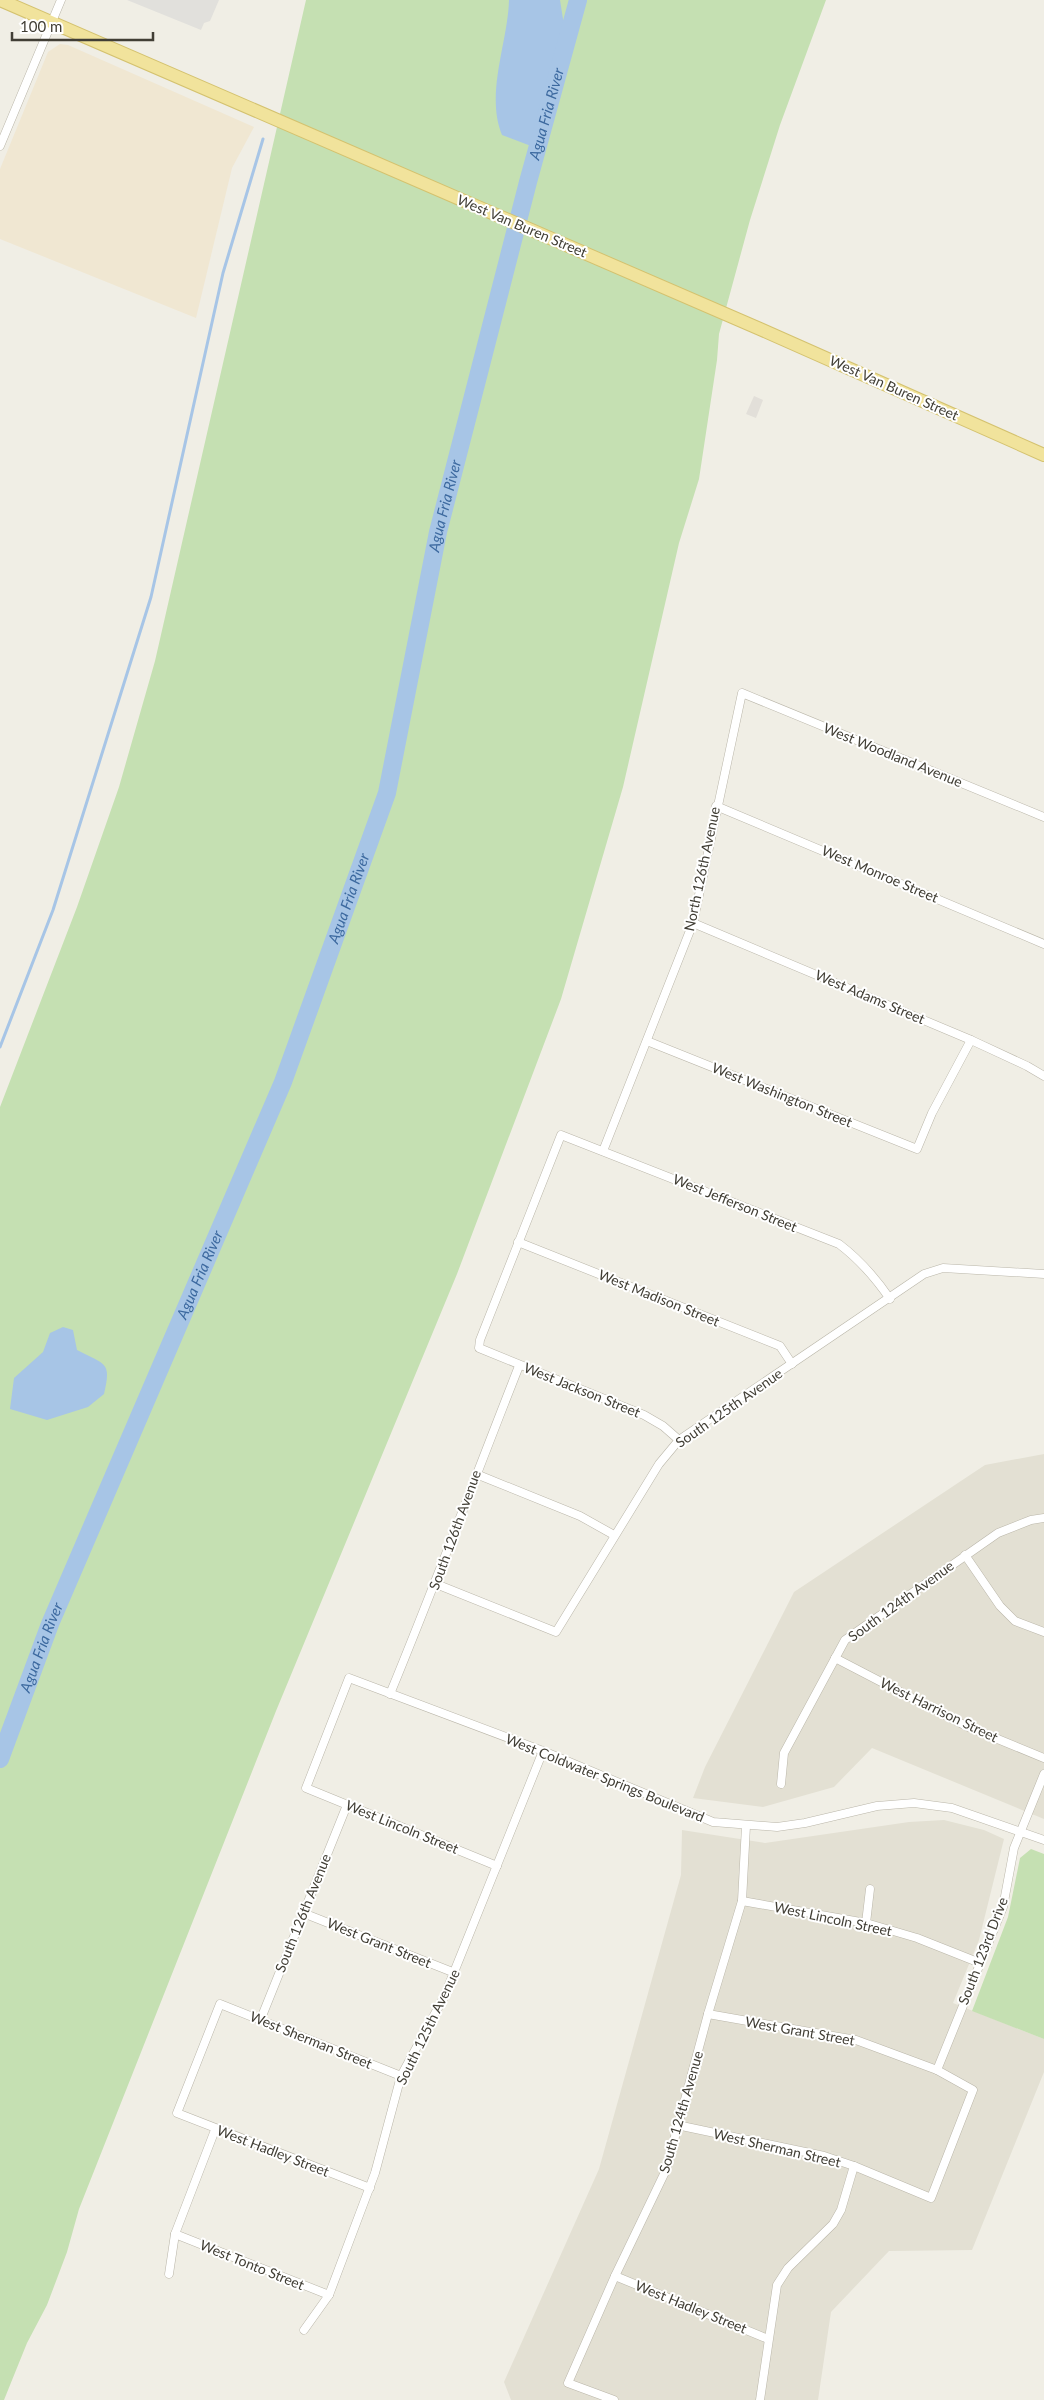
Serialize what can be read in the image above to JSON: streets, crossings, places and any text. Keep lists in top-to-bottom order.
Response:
{
  "streets": {
    "main road": ["West Van Buren Street"],
    "street": [
      "West Woodland Avenue",
      "North 126th Avenue",
      "West Monroe Street",
      "West Adams Street",
      "West Washington Street",
      "West Jefferson Street",
      "West Madison Street",
      "West Jackson Street",
      "South 125th Avenue",
      "South 126th Avenue",
      "South 124th Avenue",
      "West Harrison Street",
      "West Coldwater Springs Boulevard",
      "West Lincoln Street",
      "West Grant Street",
      "South 123rd Drive",
      "West Sherman Street",
      "West Hadley Street",
      "West Tonto Street"
    ]
  },
  "crossings": [
    ["West Woodland Avenue", "North 126th Avenue"],
    ["North 126th Avenue", "West Monroe Street"],
    ["North 126th Avenue", "West Adams Street"],
    ["North 126th Avenue", "West Washington Street"],
    ["West Adams Street", "West Washington Street"],
    ["West Jefferson Street", "West Madison Street"],
    ["West Jefferson Street", "West Jackson Street"],
    ["West Jefferson Street", "South 125th Avenue"],
    ["West Madison Street", "West Jackson Street"],
    ["West Madison Street", "South 125th Avenue"],
    ["West Jackson Street", "South 125th Avenue"],
    ["West Jackson Street", "South 126th Avenue"],
    ["South 125th Avenue", "South 126th Avenue"],
    ["South 125th Avenue", "West Coldwater Springs Boulevard"],
    ["South 125th Avenue", "West Lincoln Street"],
    ["South 125th Avenue", "West Grant Street"],
    ["South 125th Avenue", "West Sherman Street"],
    ["South 125th Avenue", "West Hadley Street"],
    ["South 125th Avenue", "West Tonto Street"],
    ["South 126th Avenue", "West Coldwater Springs Boulevard"],
    ["South 126th Avenue", "West Lincoln Street"],
    ["South 126th Avenue", "West Grant Street"],
    ["South 126th Avenue", "West Sherman Street"],
    ["South 124th Avenue", "West Harrison Street"],
    ["South 124th Avenue", "West Coldwater Springs Boulevard"],
    ["South 124th Avenue", "West Lincoln Street"],
    ["South 124th Avenue", "West Grant Street"],
    ["South 124th Avenue", "West Sherman Street"],
    ["South 124th Avenue", "West Hadley Street"],
    ["West Coldwater Springs Boulevard", "West Lincoln Street"],
    ["West Coldwater Springs Boulevard", "South 123rd Drive"],
    ["West Lincoln Street", "South 123rd Drive"],
    ["West Grant Street", "South 123rd Drive"],
    ["West Grant Street", "West Sherman Street"],
    ["West Sherman Street", "West Hadley Street"]
  ],
  "water": ["Agua Fria River"],
  "scale_bar": "100 m"
}
